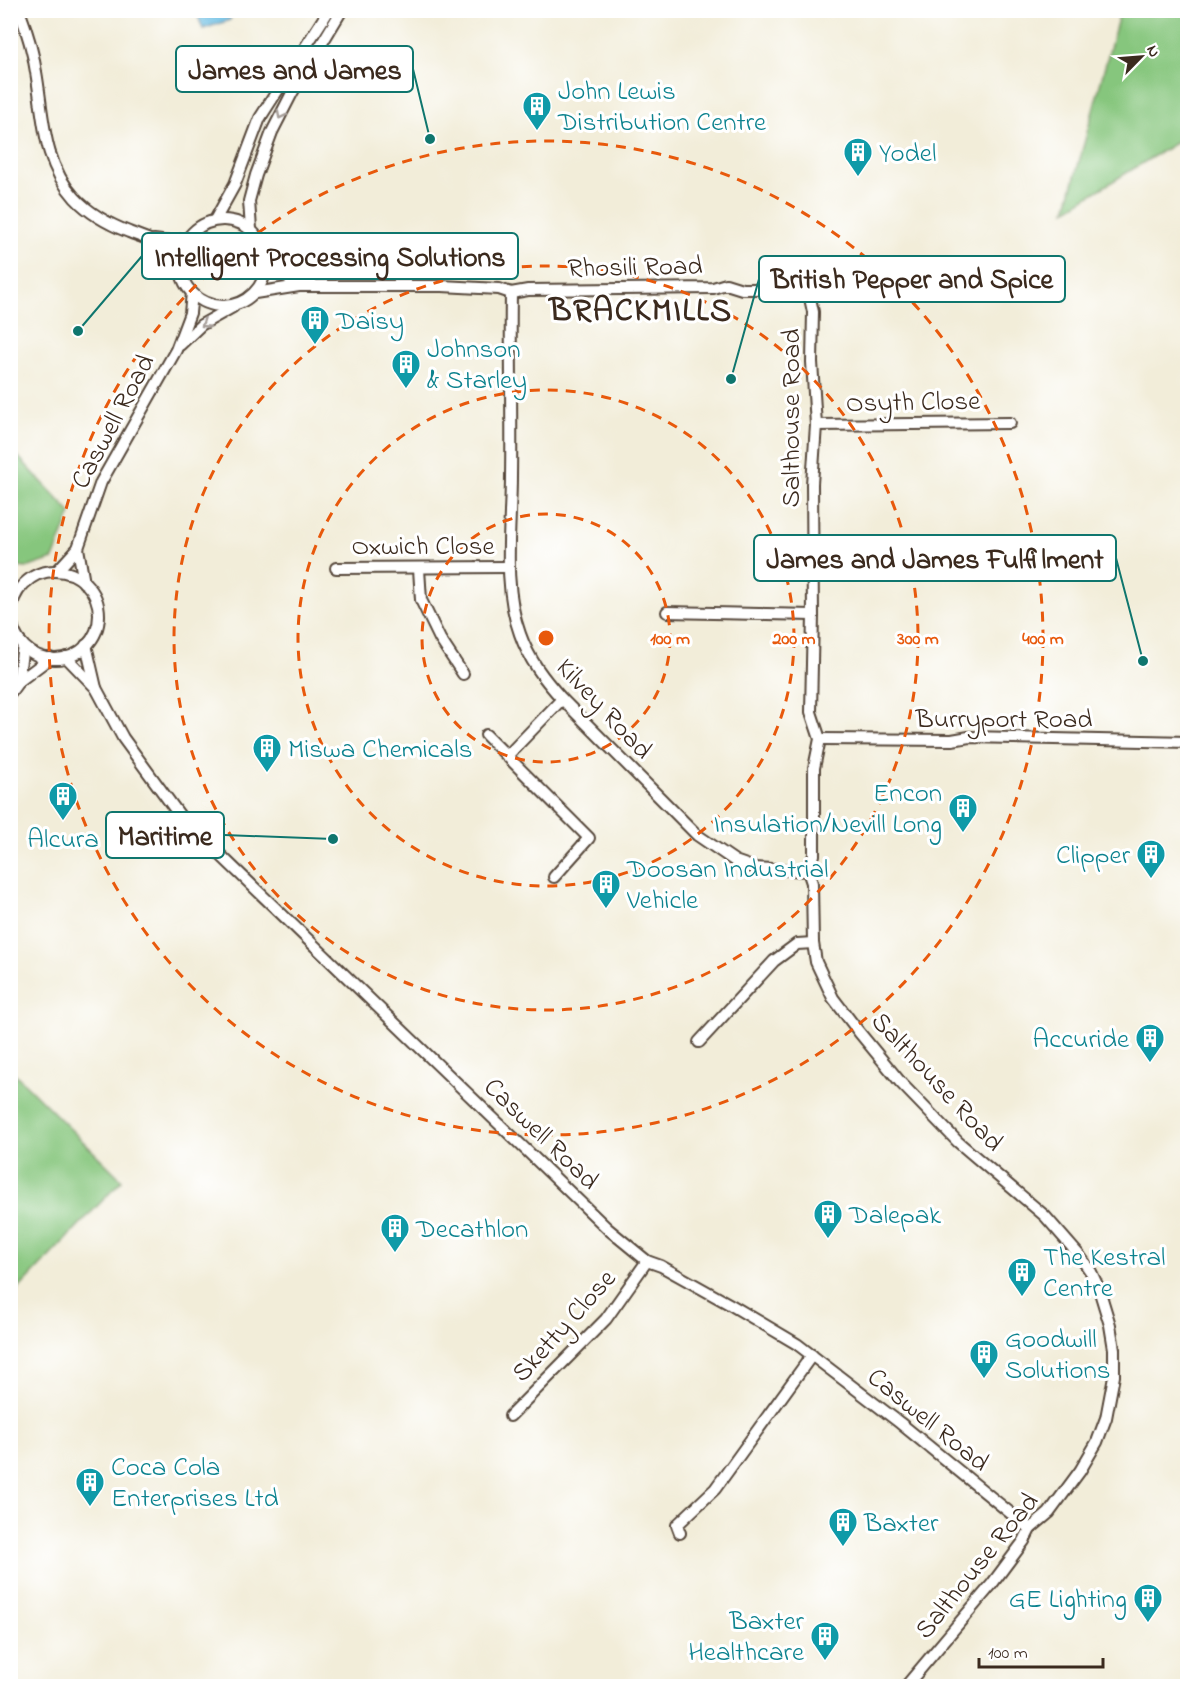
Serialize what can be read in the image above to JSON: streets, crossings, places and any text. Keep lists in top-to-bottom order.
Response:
{
  "streets": {
    "street": [
      "Rhosili Road",
      "Osyth Close",
      "Salthouse Road",
      "Caswell Road",
      "Oxwich Close",
      "Kilvey Road",
      "Burryport Road",
      "Sketty Close"
    ]
  },
  "crossings": [
    ["Rhosili Road", "Salthouse Road"],
    ["Rhosili Road", "Caswell Road"],
    ["Rhosili Road", "Kilvey Road"],
    ["Osyth Close", "Salthouse Road"],
    ["Salthouse Road", "Caswell Road"],
    ["Salthouse Road", "Kilvey Road"],
    ["Salthouse Road", "Burryport Road"],
    ["Caswell Road", "Sketty Close"],
    ["Oxwich Close", "Kilvey Road"]
  ],
  "districts": ["BRACKMILLS"],
  "places": {
    "building": [
      "John Lewis Distribution Centre",
      "Yodel",
      "Daisy",
      "Johnson & Starley",
      "Miswa Chemicals",
      "Alcura",
      "Encon Insulation/Nevill Long",
      "Clipper",
      "Doosan Industrial Vehicle",
      "Accuride",
      "Dalepak",
      "Decathlon",
      "The Kestral Centre",
      "Goodwill Solutions",
      "Coca Cola Enterprises Ltd",
      "Baxter",
      "GE Lighting",
      "Baxter Healthcare"
    ],
    "other": [
      "James and James",
      "Intelligent Processing Solutions",
      "British Pepper and Spice",
      "James and James Fulfilment",
      "Maritime"
    ]
  },
  "scale_bar": "100 m",
  "north": "top right",
  "rings": [
    "100 m",
    "200 m",
    "300 m",
    "400 m"
  ]
}
